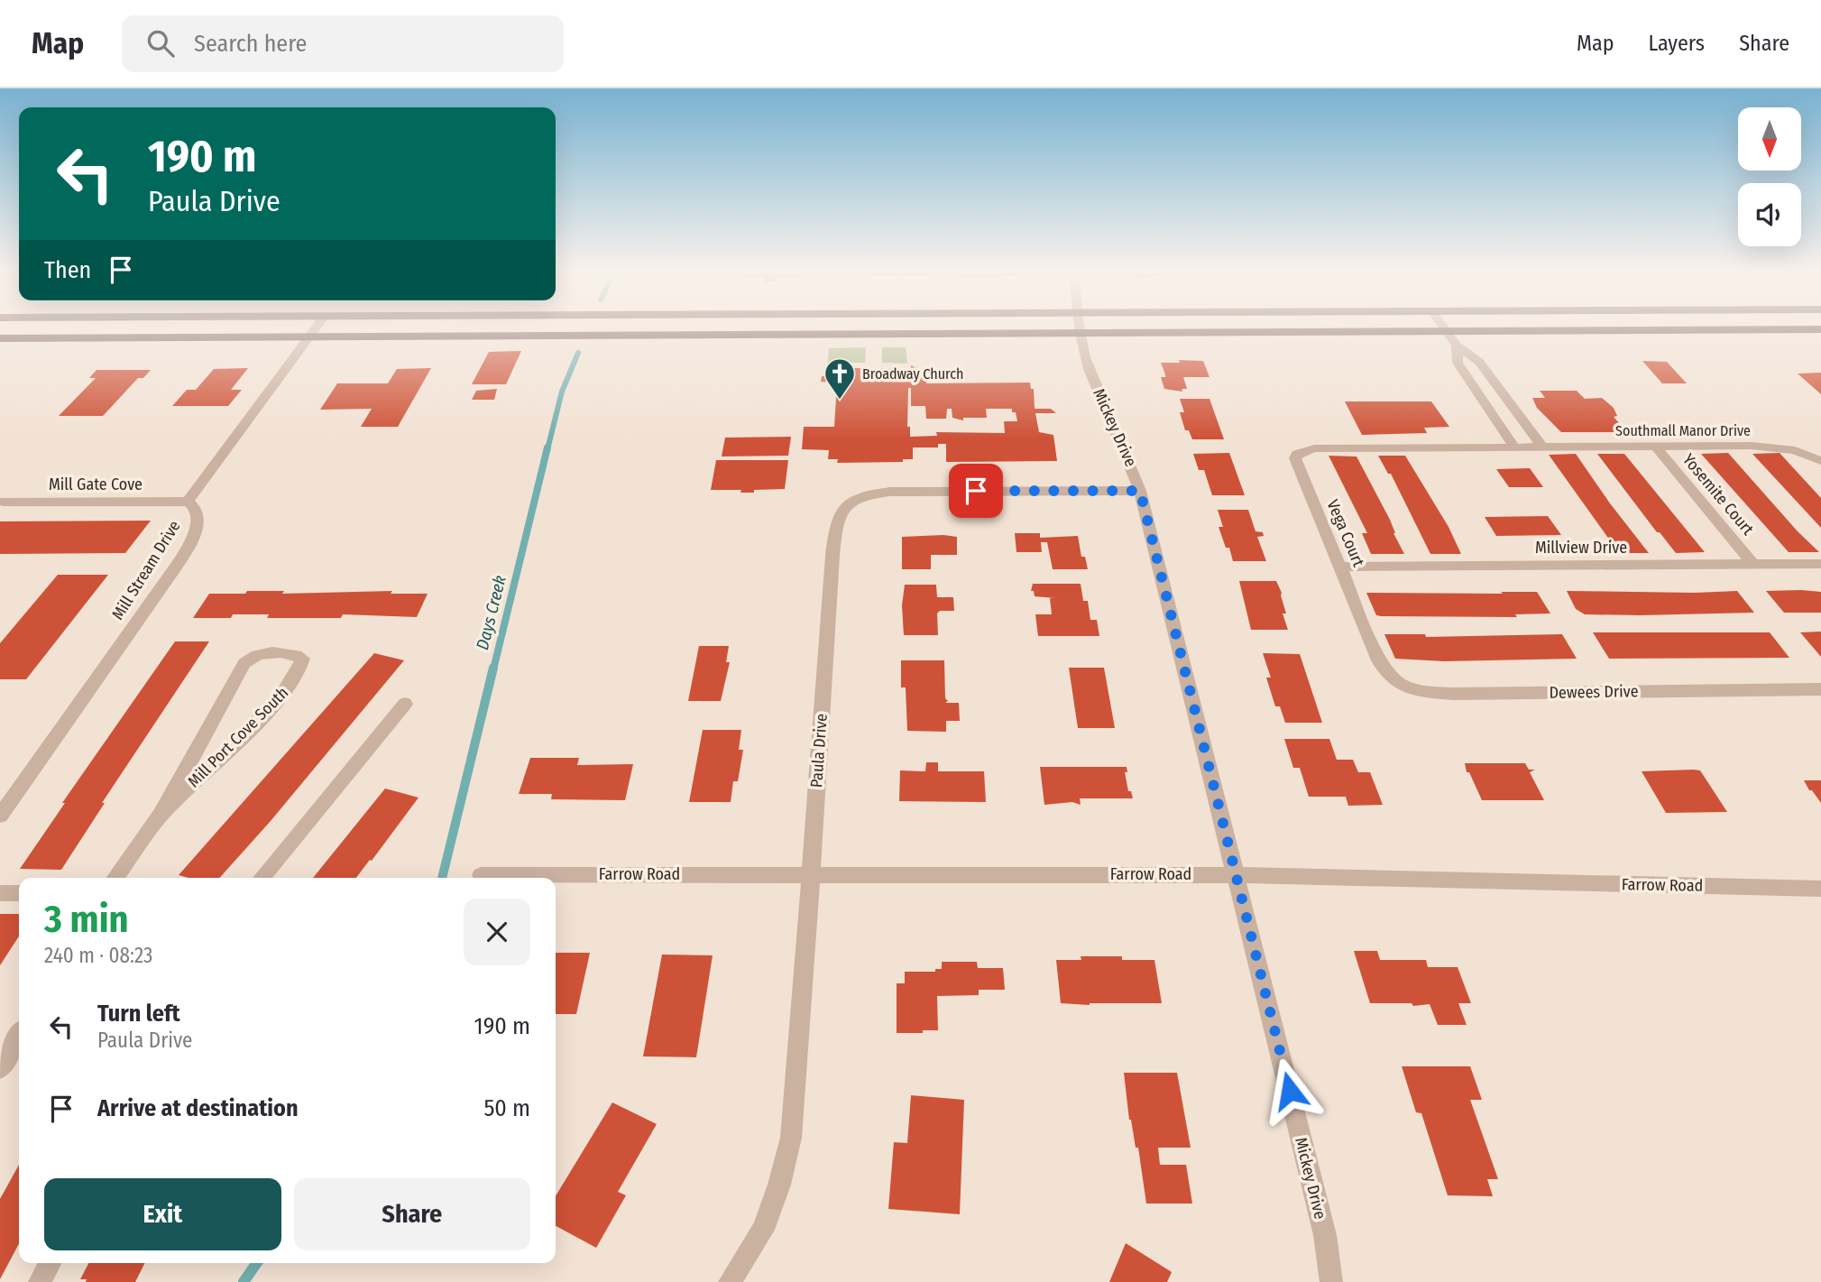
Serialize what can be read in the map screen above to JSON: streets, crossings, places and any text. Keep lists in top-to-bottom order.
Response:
{
  "streets": {
    "street": [
      "Mickey Drive",
      "Southmall Manor Drive",
      "Mill Gate Cove",
      "Yosemite Court",
      "Vega Court",
      "Millview Drive",
      "Mill Stream Drive",
      "Dewees Drive",
      "Mill Port Cove South",
      "Paula Drive",
      "Farrow Road"
    ]
  },
  "crossings": [
    ["Mickey Drive", "Paula Drive"],
    ["Mickey Drive", "Farrow Road"],
    ["Southmall Manor Drive", "Yosemite Court"],
    ["Southmall Manor Drive", "Vega Court"],
    ["Mill Gate Cove", "Mill Stream Drive"],
    ["Yosemite Court", "Millview Drive"],
    ["Vega Court", "Millview Drive"],
    ["Vega Court", "Dewees Drive"],
    ["Paula Drive", "Farrow Road"]
  ],
  "water": ["Days Creek"],
  "places": {
    "church": ["Broadway Church"]
  },
  "north": "bottom",
  "page": {
    "header": "Map",
    "search": "Search here",
    "nav": ["Map", "Layers", "Share"],
    "turn": ["190 m", "Paula Drive"],
    "then": "Then",
    "heading": ["3 min", "240 m · 08:23"],
    "list": [
      {
        "name": "Turn left",
        "note": "Paula Drive",
        "value": "190 m"
      },
      {
        "name": "Arrive at destination",
        "value": "50 m"
      }
    ],
    "buttons": ["Exit", "Share"]
  }
}
